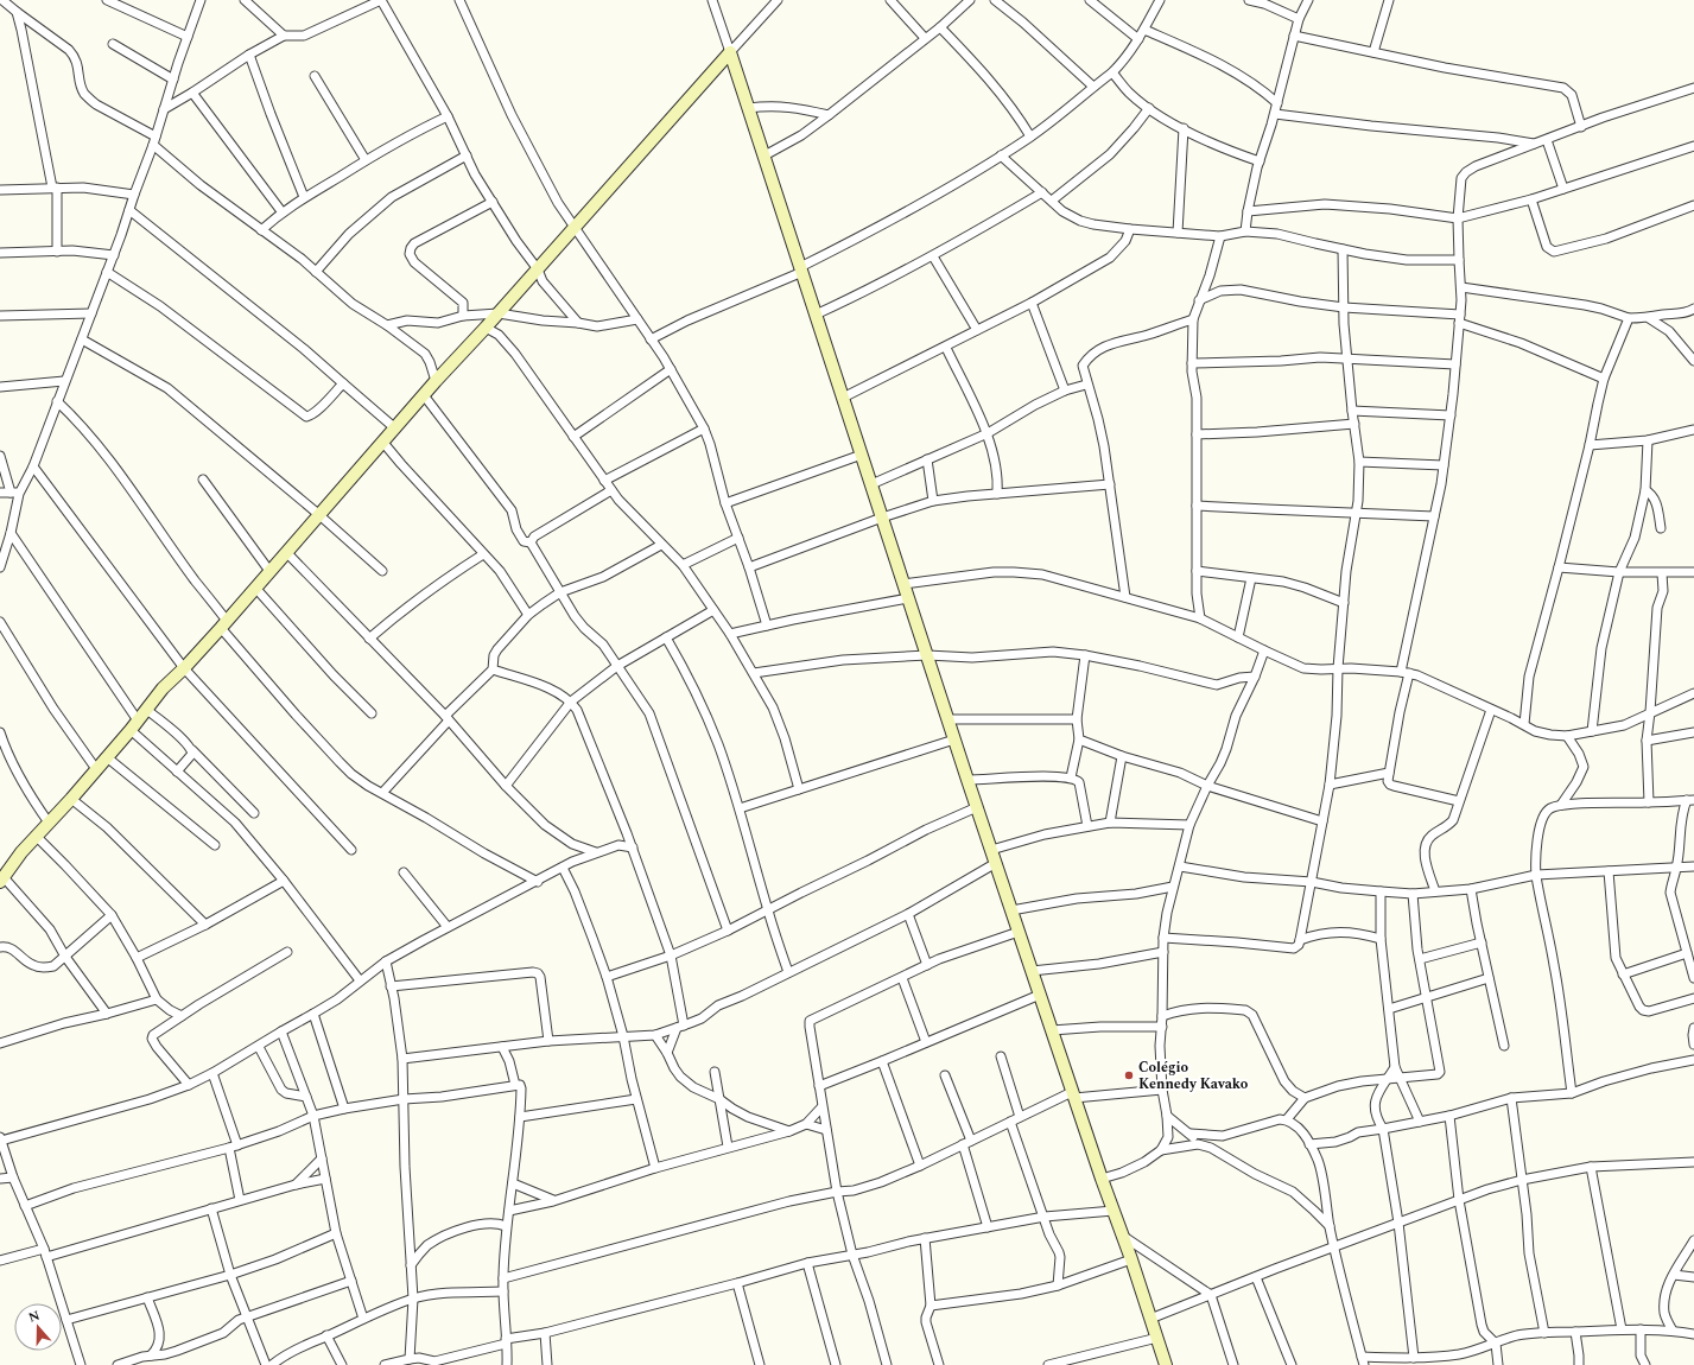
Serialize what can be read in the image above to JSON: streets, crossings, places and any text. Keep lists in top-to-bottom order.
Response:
{
  "places": ["Colégio Kennedy Kavako"],
  "north": "top"
}
